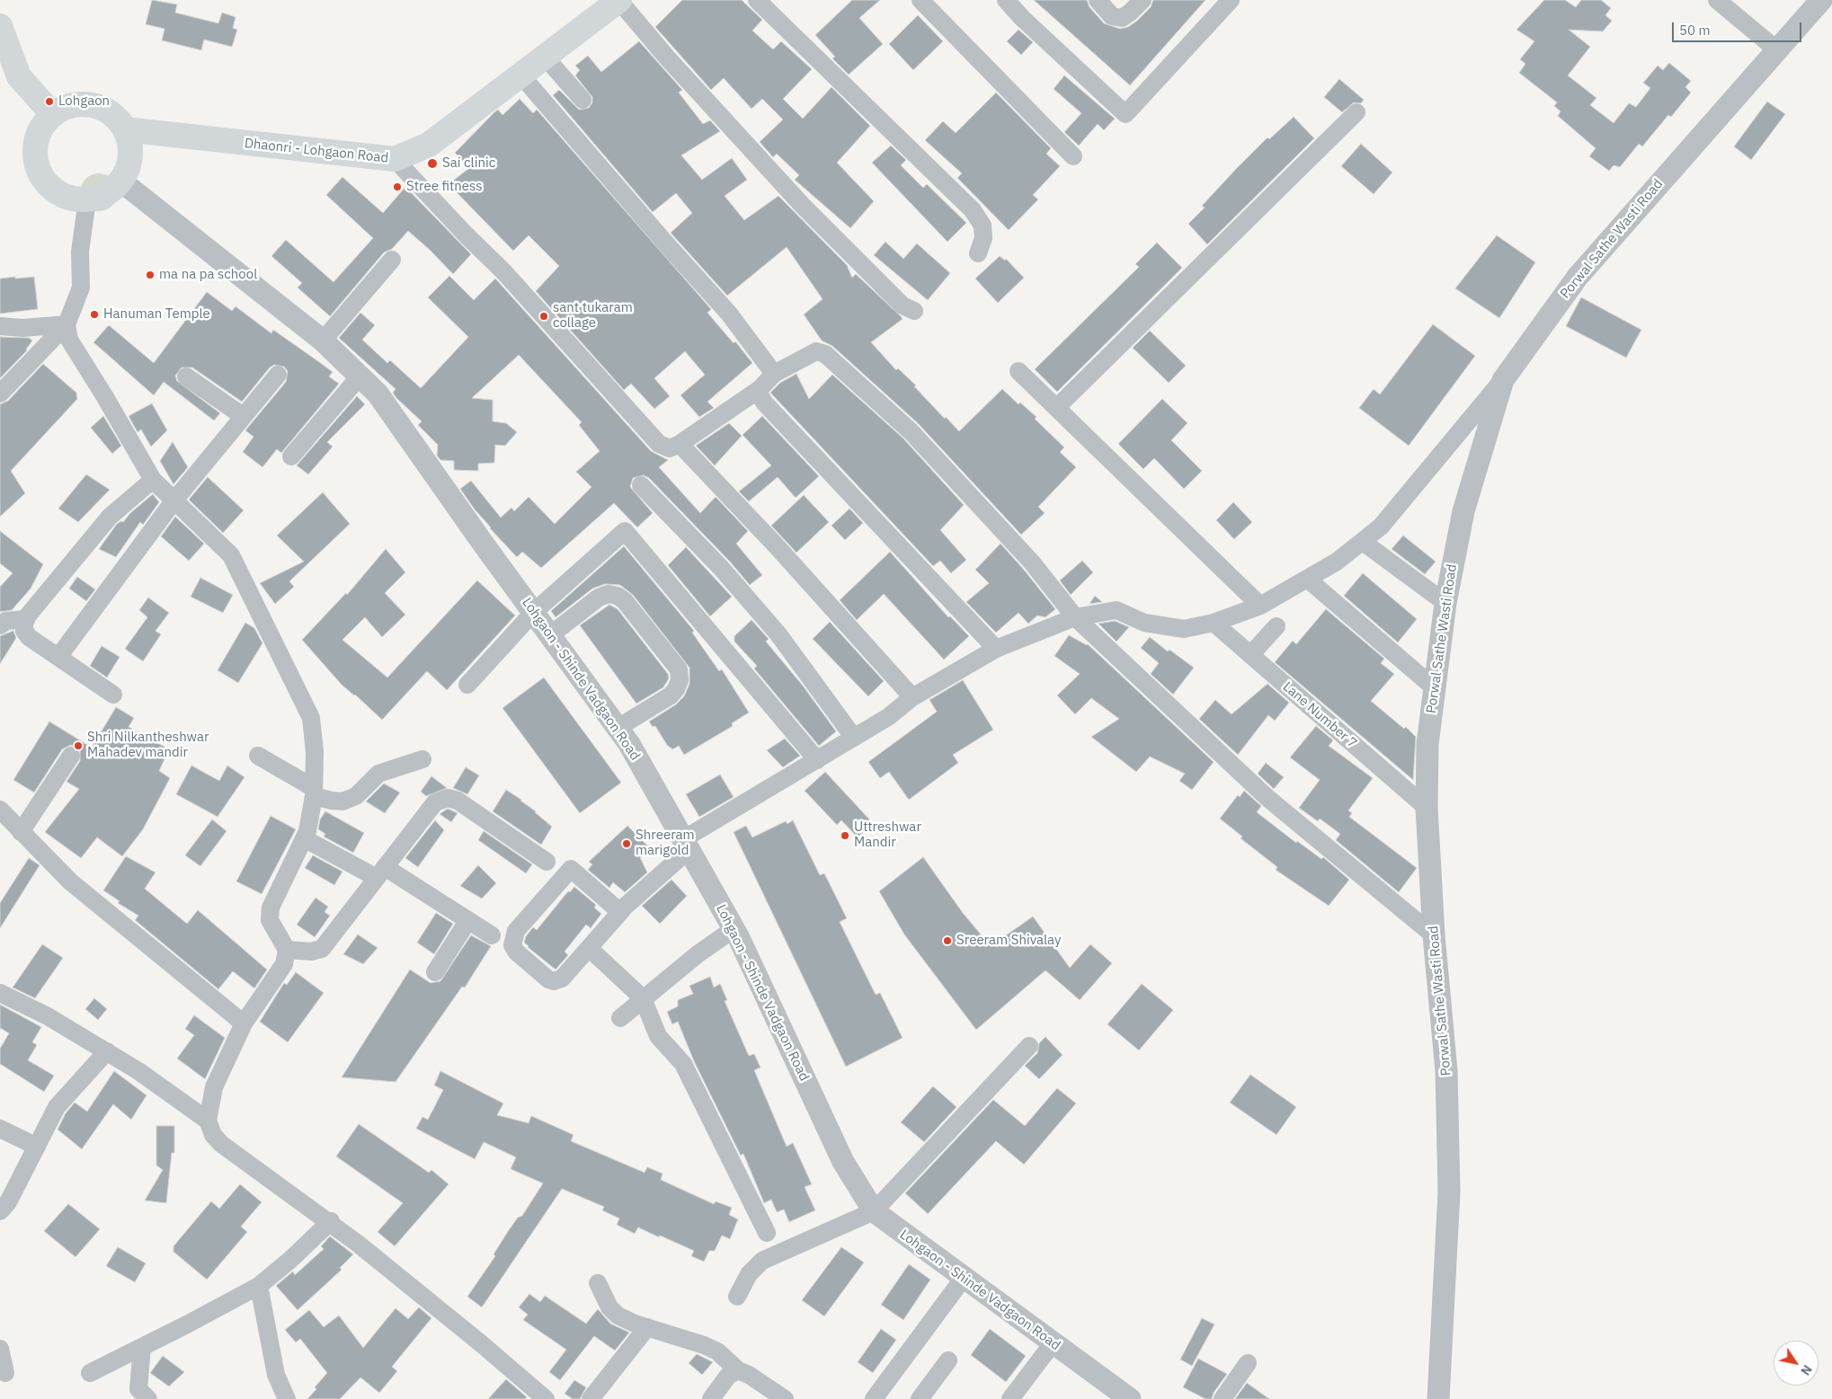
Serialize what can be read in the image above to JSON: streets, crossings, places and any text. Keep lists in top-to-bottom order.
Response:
{
  "streets": {
    "main road": ["Dhaonri - Lohgaon Road"],
    "street": ["Porwal Sathe Wasti Road", "Lohgaon - Shinde Vadgaon Road", "Lane Number 7"]
  },
  "crossings": [
    ["Dhaonri - Lohgaon Road", "Lohgaon - Shinde Vadgaon Road"],
    ["Porwal Sathe Wasti Road", "Lane Number 7"]
  ],
  "places": [
    "Lohgaon",
    "Sai clinic",
    "Stree fitness",
    "ma na pa school",
    "Hanuman Temple",
    "sant tukaram collage",
    "Shri Nilkantheshwar Mahadev mandir",
    "Uttreshwar Mandir",
    "Shreeram marigold",
    "Sreeram Shivalay"
  ],
  "scale_bar": "50 m",
  "north": "bottom right"
}
